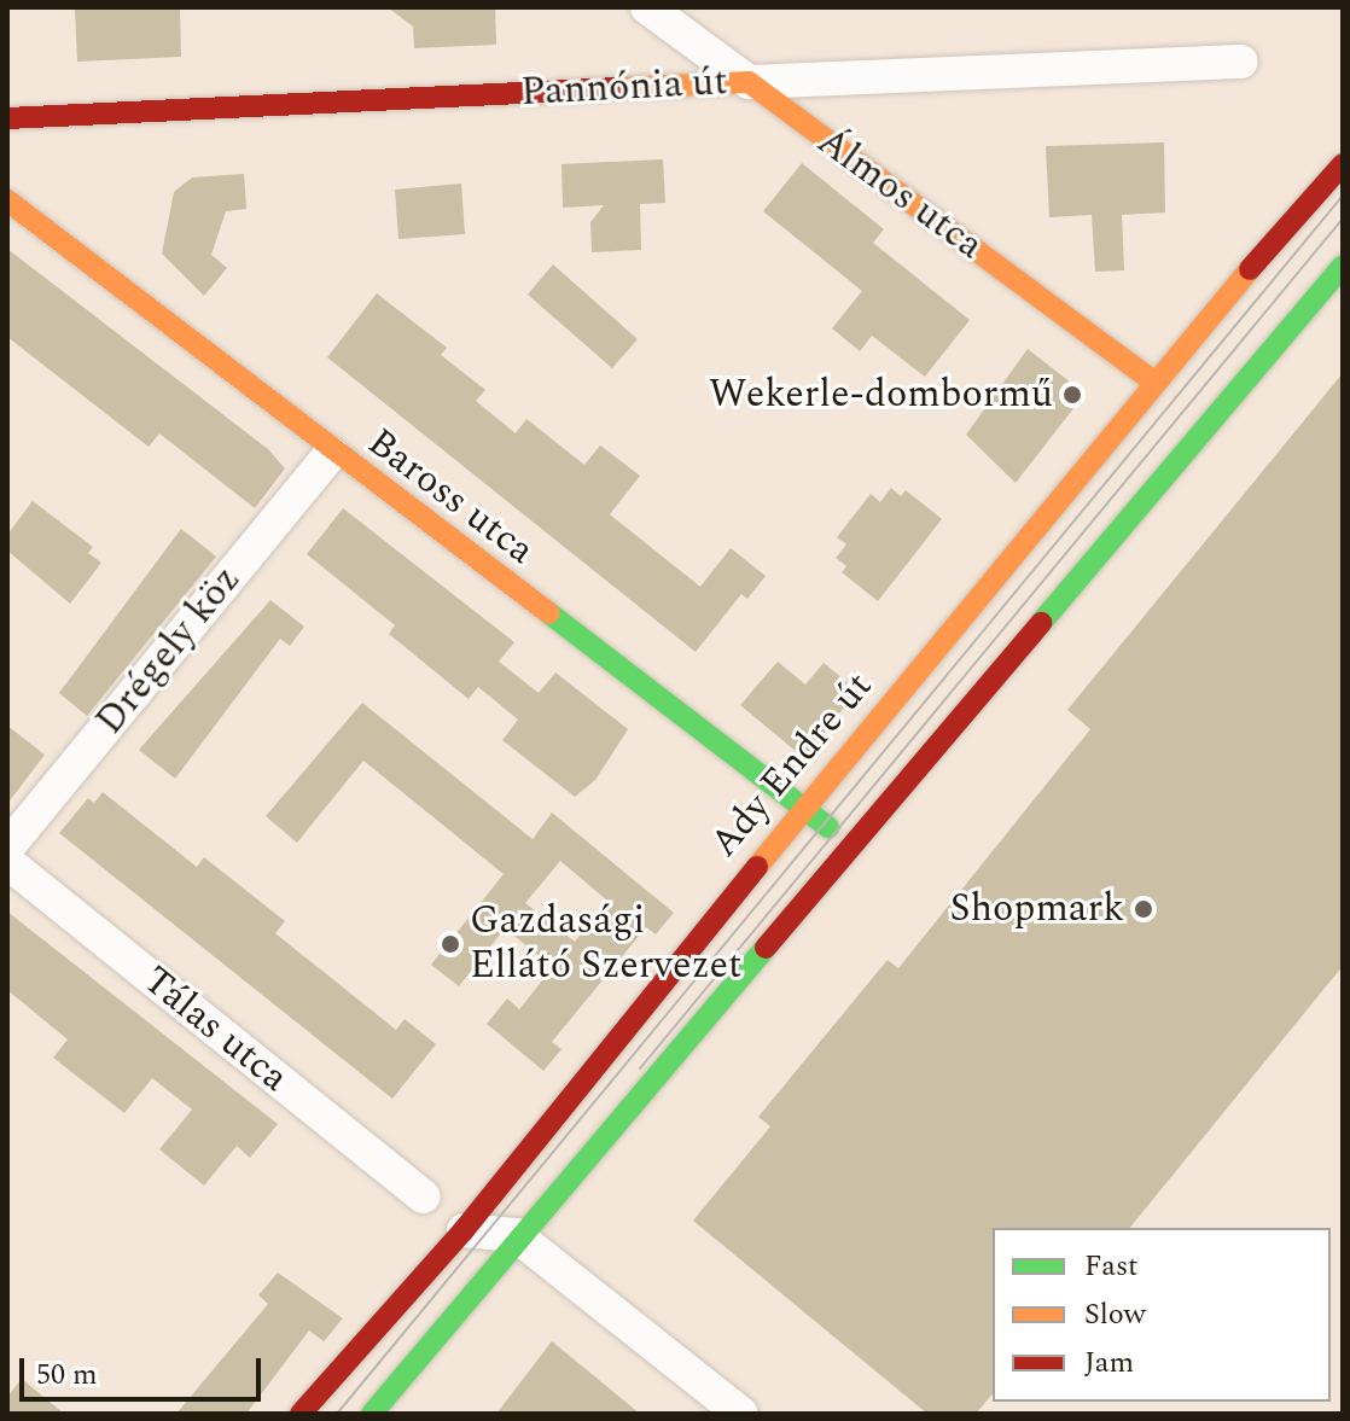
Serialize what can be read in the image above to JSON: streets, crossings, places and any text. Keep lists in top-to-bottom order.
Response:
{
  "streets": {
    "street": [
      "Pannónia út",
      "Álmos utca",
      "Baross utca",
      "Drégely köz",
      "Ady Endre út",
      "Tálas utca"
    ]
  },
  "crossings": [
    ["Pannónia út", "Álmos utca"],
    ["Álmos utca", "Ady Endre út"],
    ["Baross utca", "Drégely köz"],
    ["Baross utca", "Ady Endre út"]
  ],
  "places": ["Wekerle-dombormű", "Shopmark", "Gazdasági Ellátó Szervezet"],
  "legend": ["Fast", "Slow", "Jam"],
  "scale_bar": "50 m"
}
